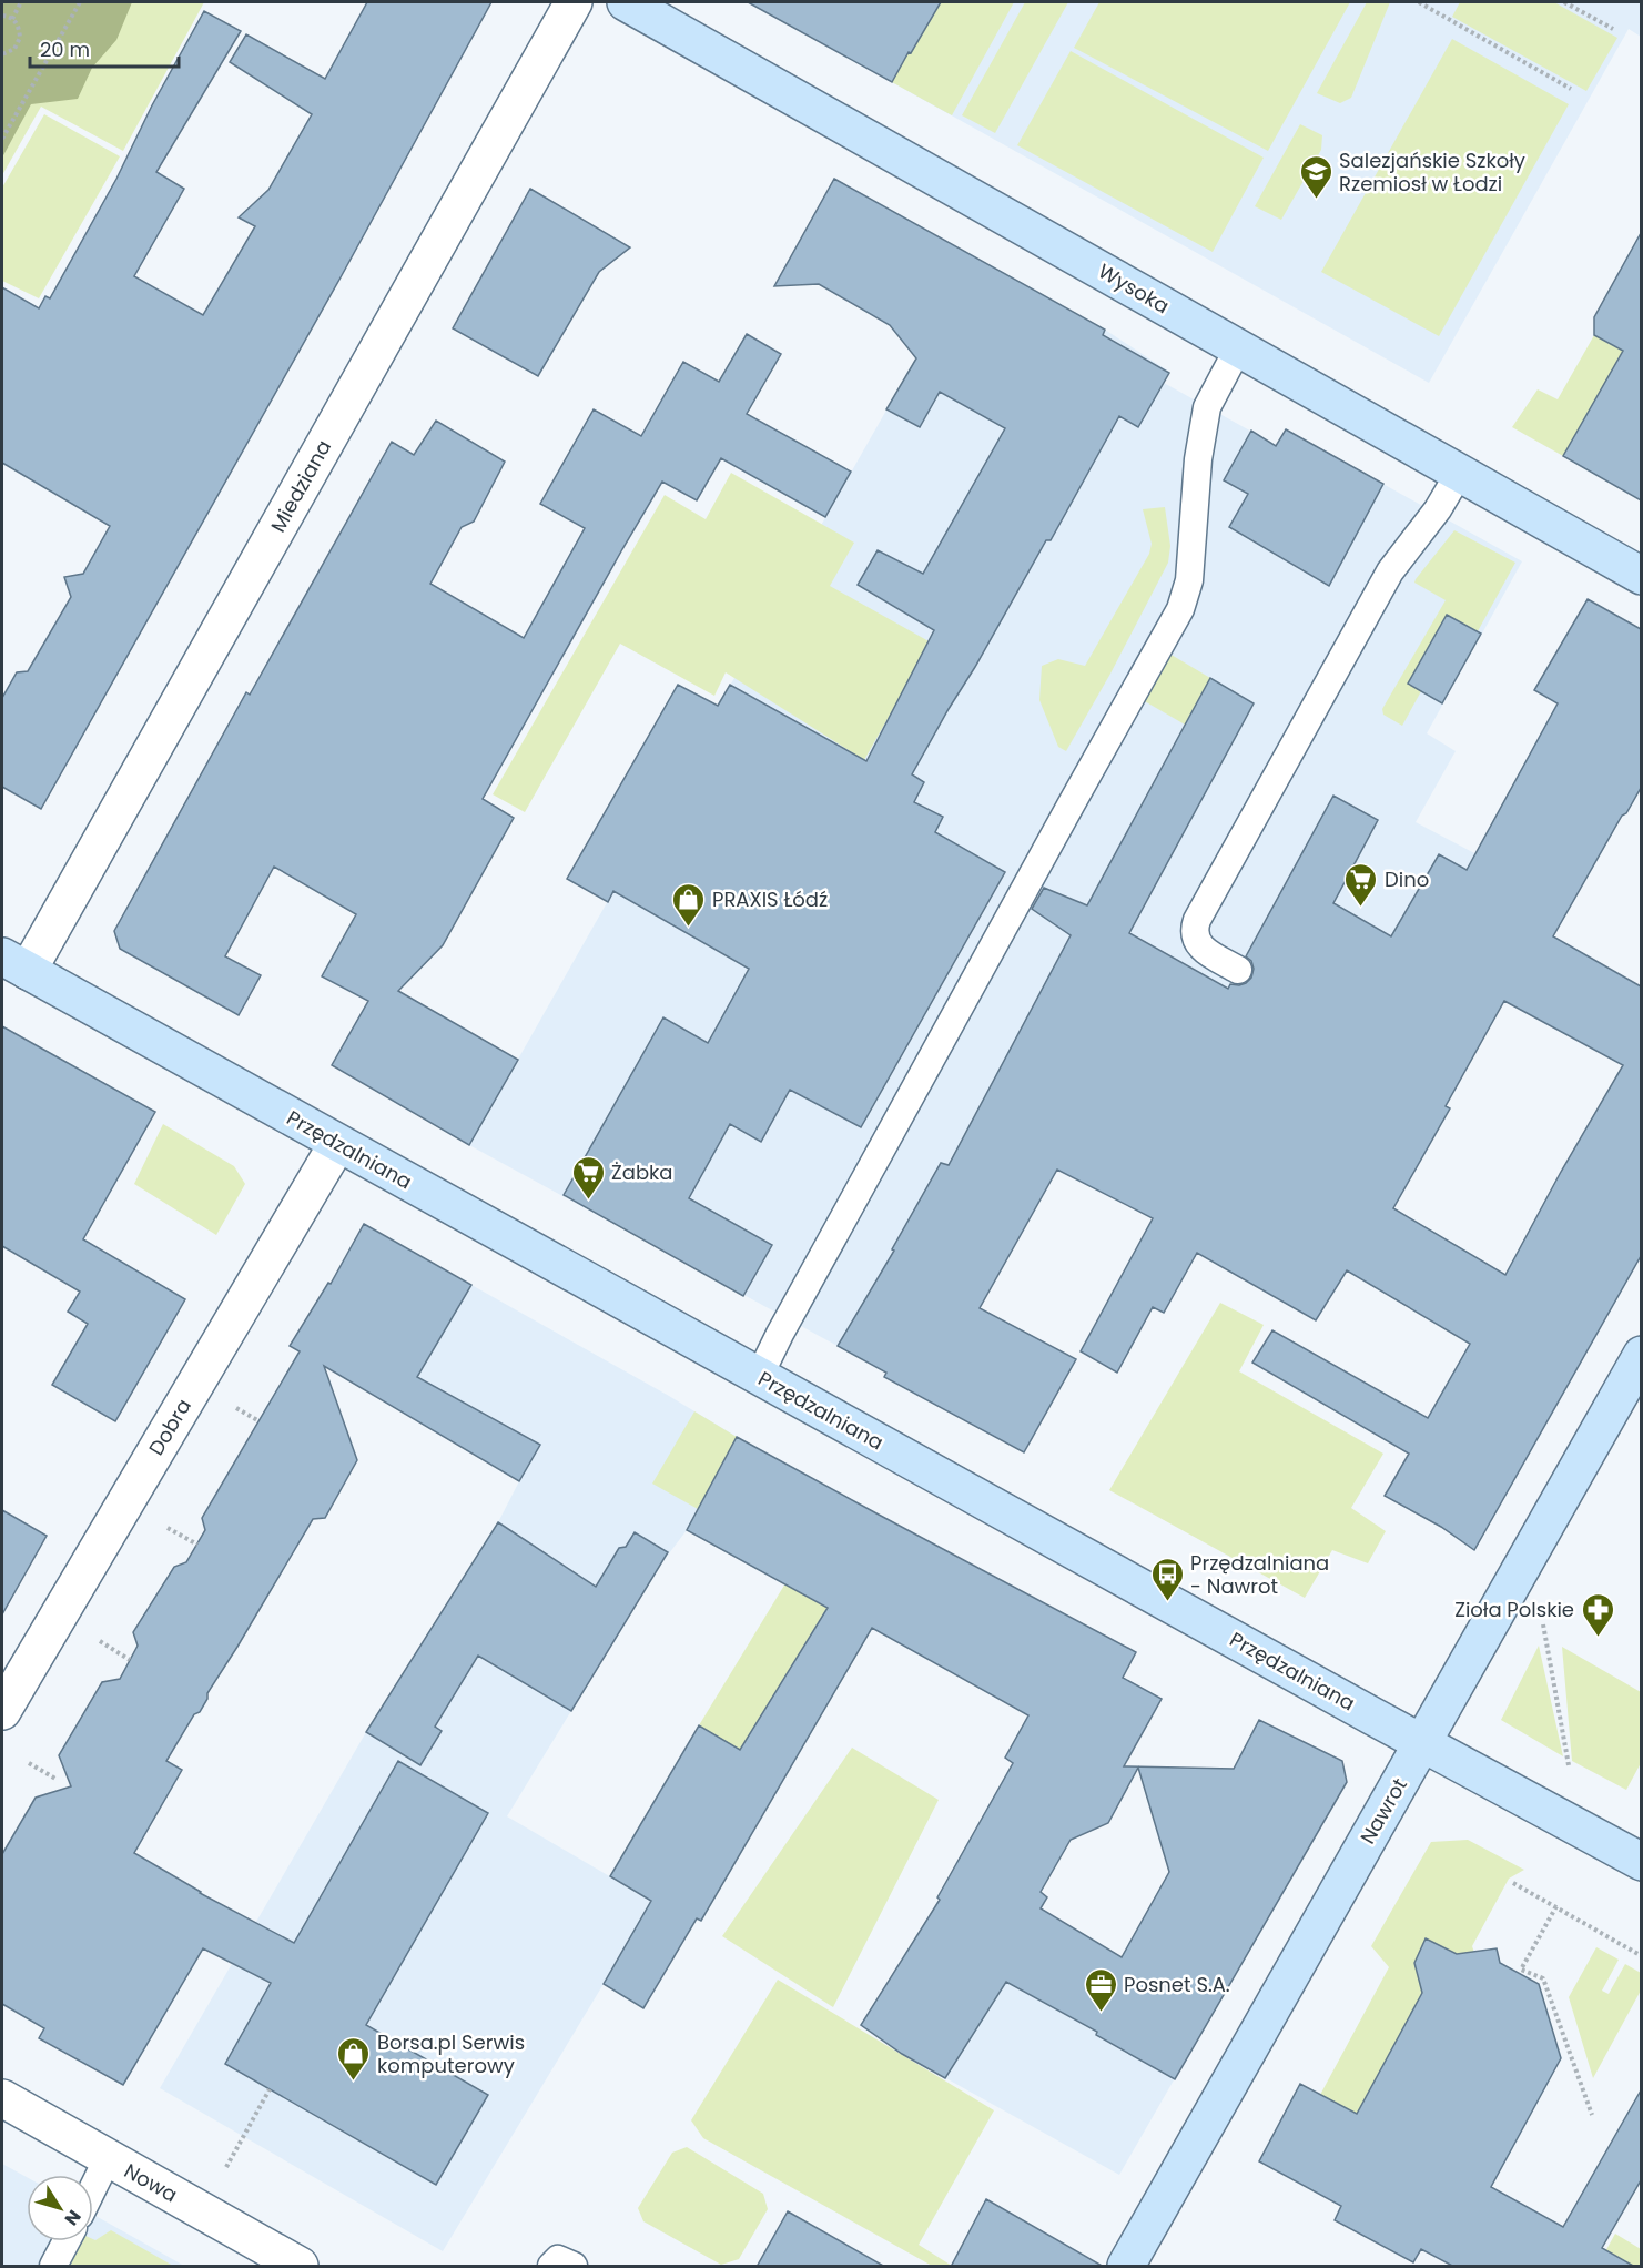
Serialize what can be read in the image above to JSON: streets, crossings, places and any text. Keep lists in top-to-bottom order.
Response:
{
  "streets": {
    "street": [
      "Wysoka",
      "Miedziana",
      "Przędzalniana",
      "Dobra",
      "Nawrot",
      "Nowa"
    ]
  },
  "crossings": [
    ["Miedziana", "Przędzalniana"],
    ["Przędzalniana", "Dobra"],
    ["Przędzalniana", "Nawrot"]
  ],
  "places": {
    "school or university": ["Salezjańskie Szkoły Rzemiosł w Łodzi"],
    "supermarket": ["Dino", "Żabka"],
    "shop": ["PRAXIS Łódź", "Borsa.pl Serwis komputerowy"],
    "bus stop": ["Przędzalniana - Nawrot"],
    "pharmacy": ["Zioła Polskie"],
    "office": ["Posnet S.A."]
  },
  "scale_bar": "20 m",
  "north": "bottom right"
}
